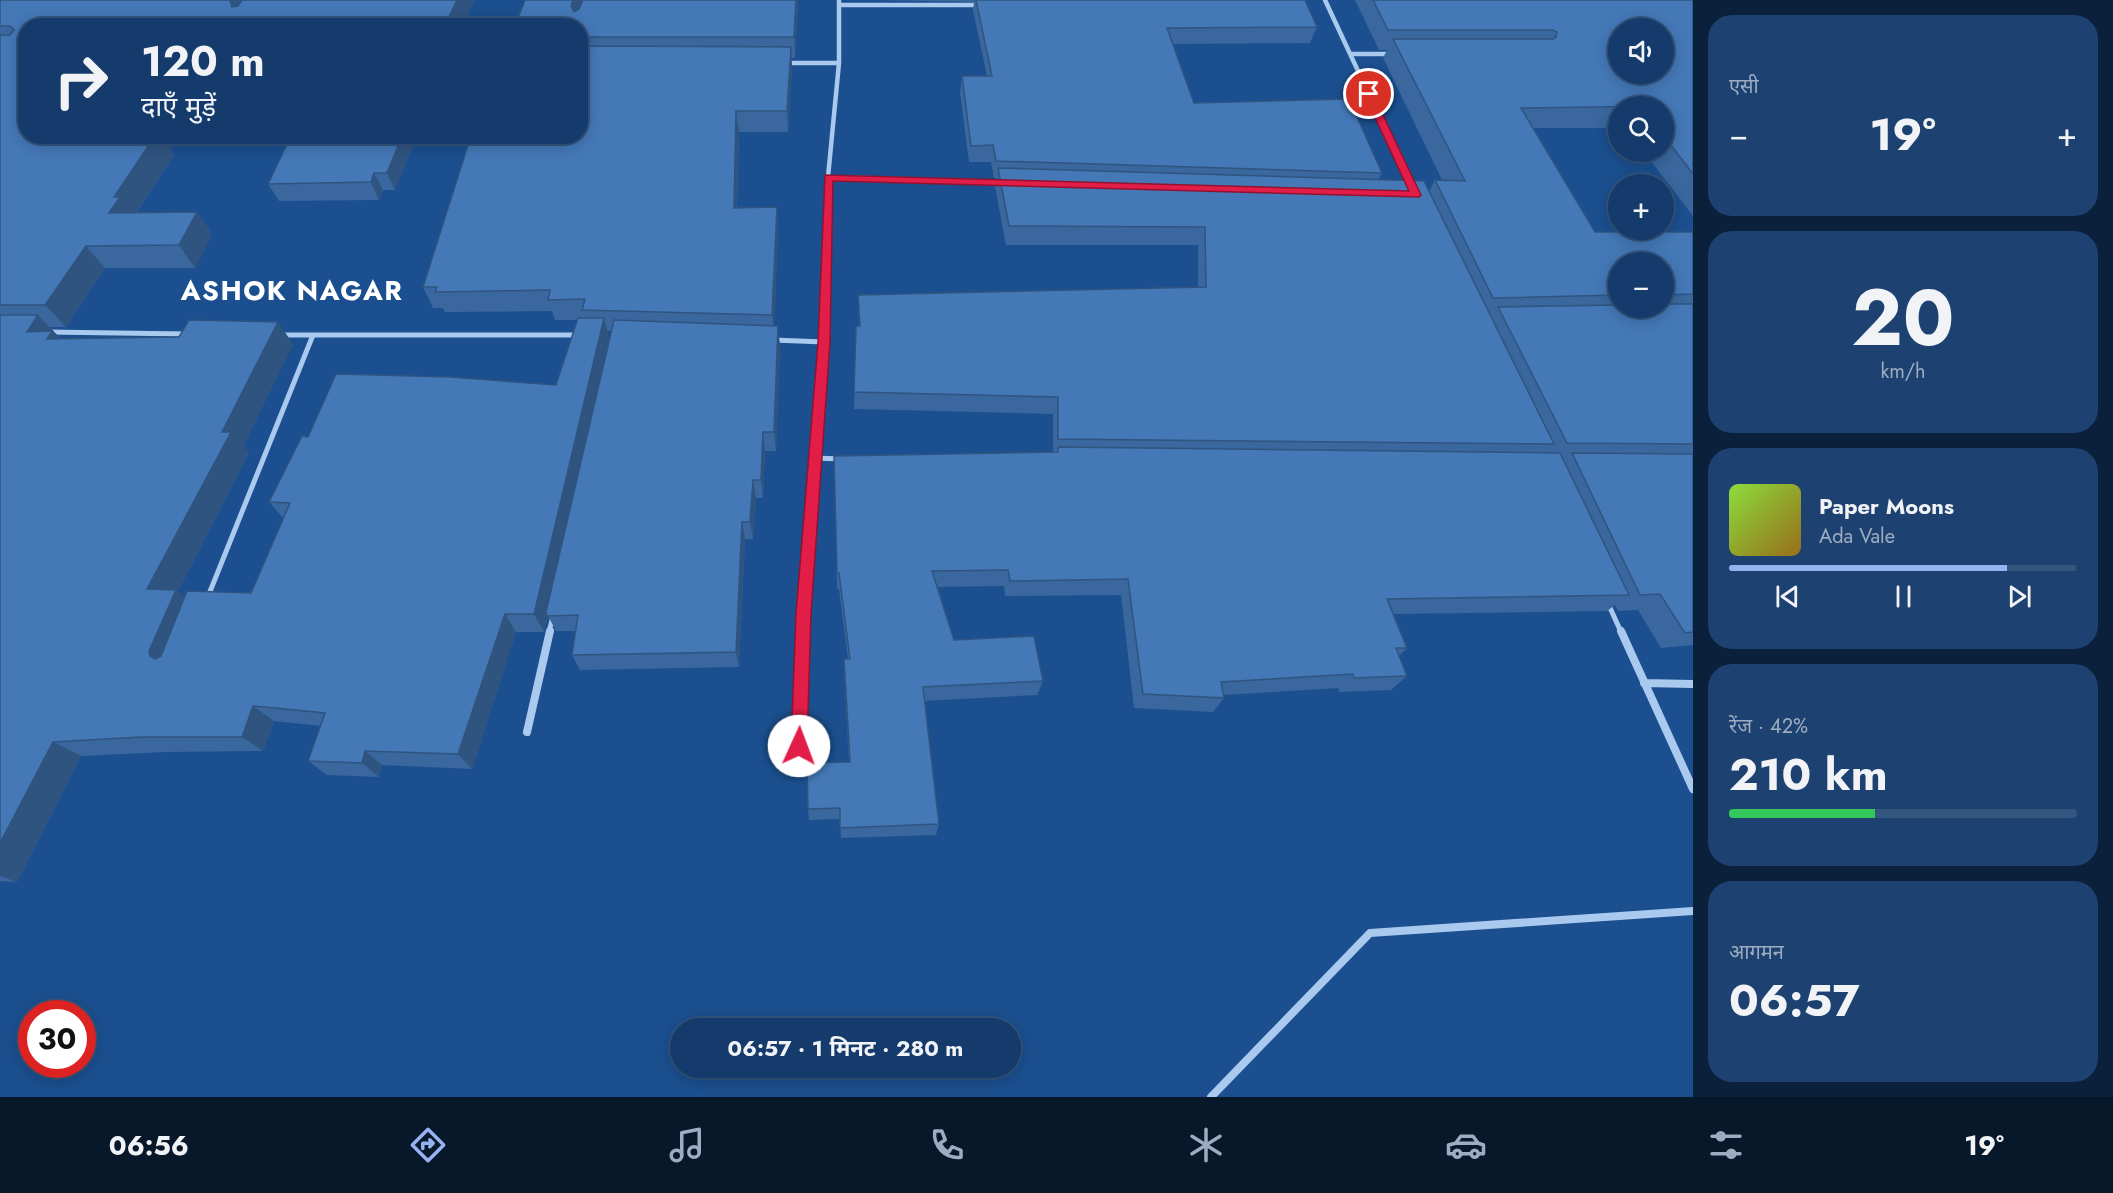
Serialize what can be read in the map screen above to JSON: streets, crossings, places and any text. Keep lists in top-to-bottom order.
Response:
{
  "districts": ["ASHOK NAGAR"],
  "page": {
    "tile": [
      "एसी",
      ["20", "km/h"],
      ["रेंज · 42%", "210 km"],
      ["आगमन", "06:57"]
    ],
    "map_buttons": ["+", "−"],
    "turn": ["120 m", "दाएँ मुड़ें"],
    "heat": ["−", "19°", "+"],
    "song": ["Paper Moons", "Ada Vale"],
    "limit": "30",
    "trip": "06:57 · 1 मिनट · 280 m",
    "tabs": ["06:56", "19°"]
  }
}
